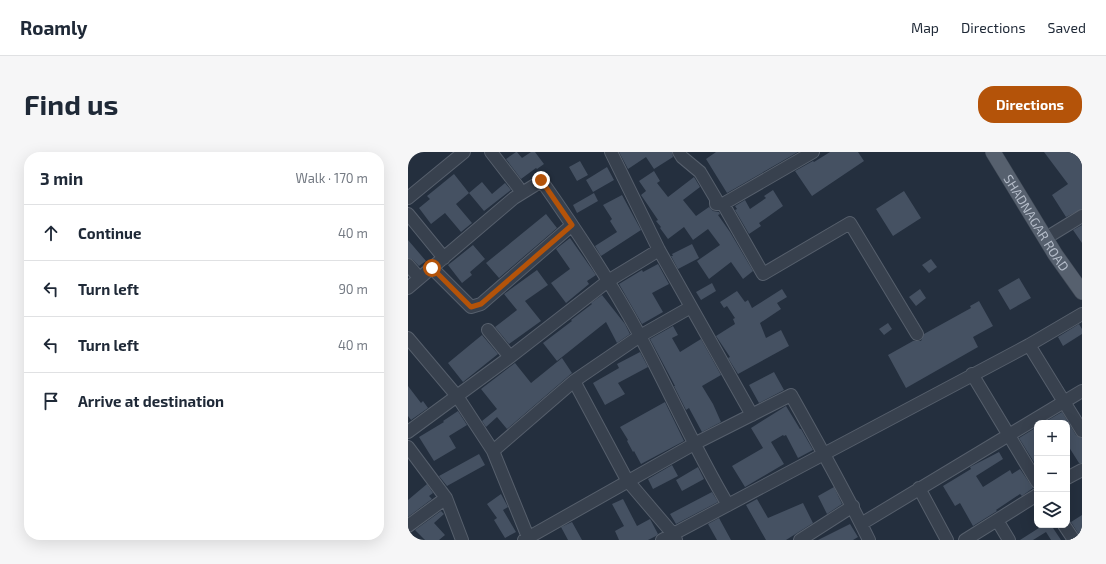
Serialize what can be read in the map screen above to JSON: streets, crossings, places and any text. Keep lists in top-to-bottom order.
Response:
{
  "streets": {
    "main road": ["SHADNAGAR ROAD"]
  },
  "page": {
    "header": "Roamly",
    "nav": ["Map", "Directions", "Saved"],
    "buttons": "Directions",
    "title": "Find us",
    "heading": ["3 min", "Walk · 170 m"],
    "list": [
      ["Continue", "40 m"],
      ["Turn left", "90 m"],
      ["Turn left", "40 m"],
      "Arrive at destination"
    ],
    "map_buttons": ["+", "−"]
  }
}
